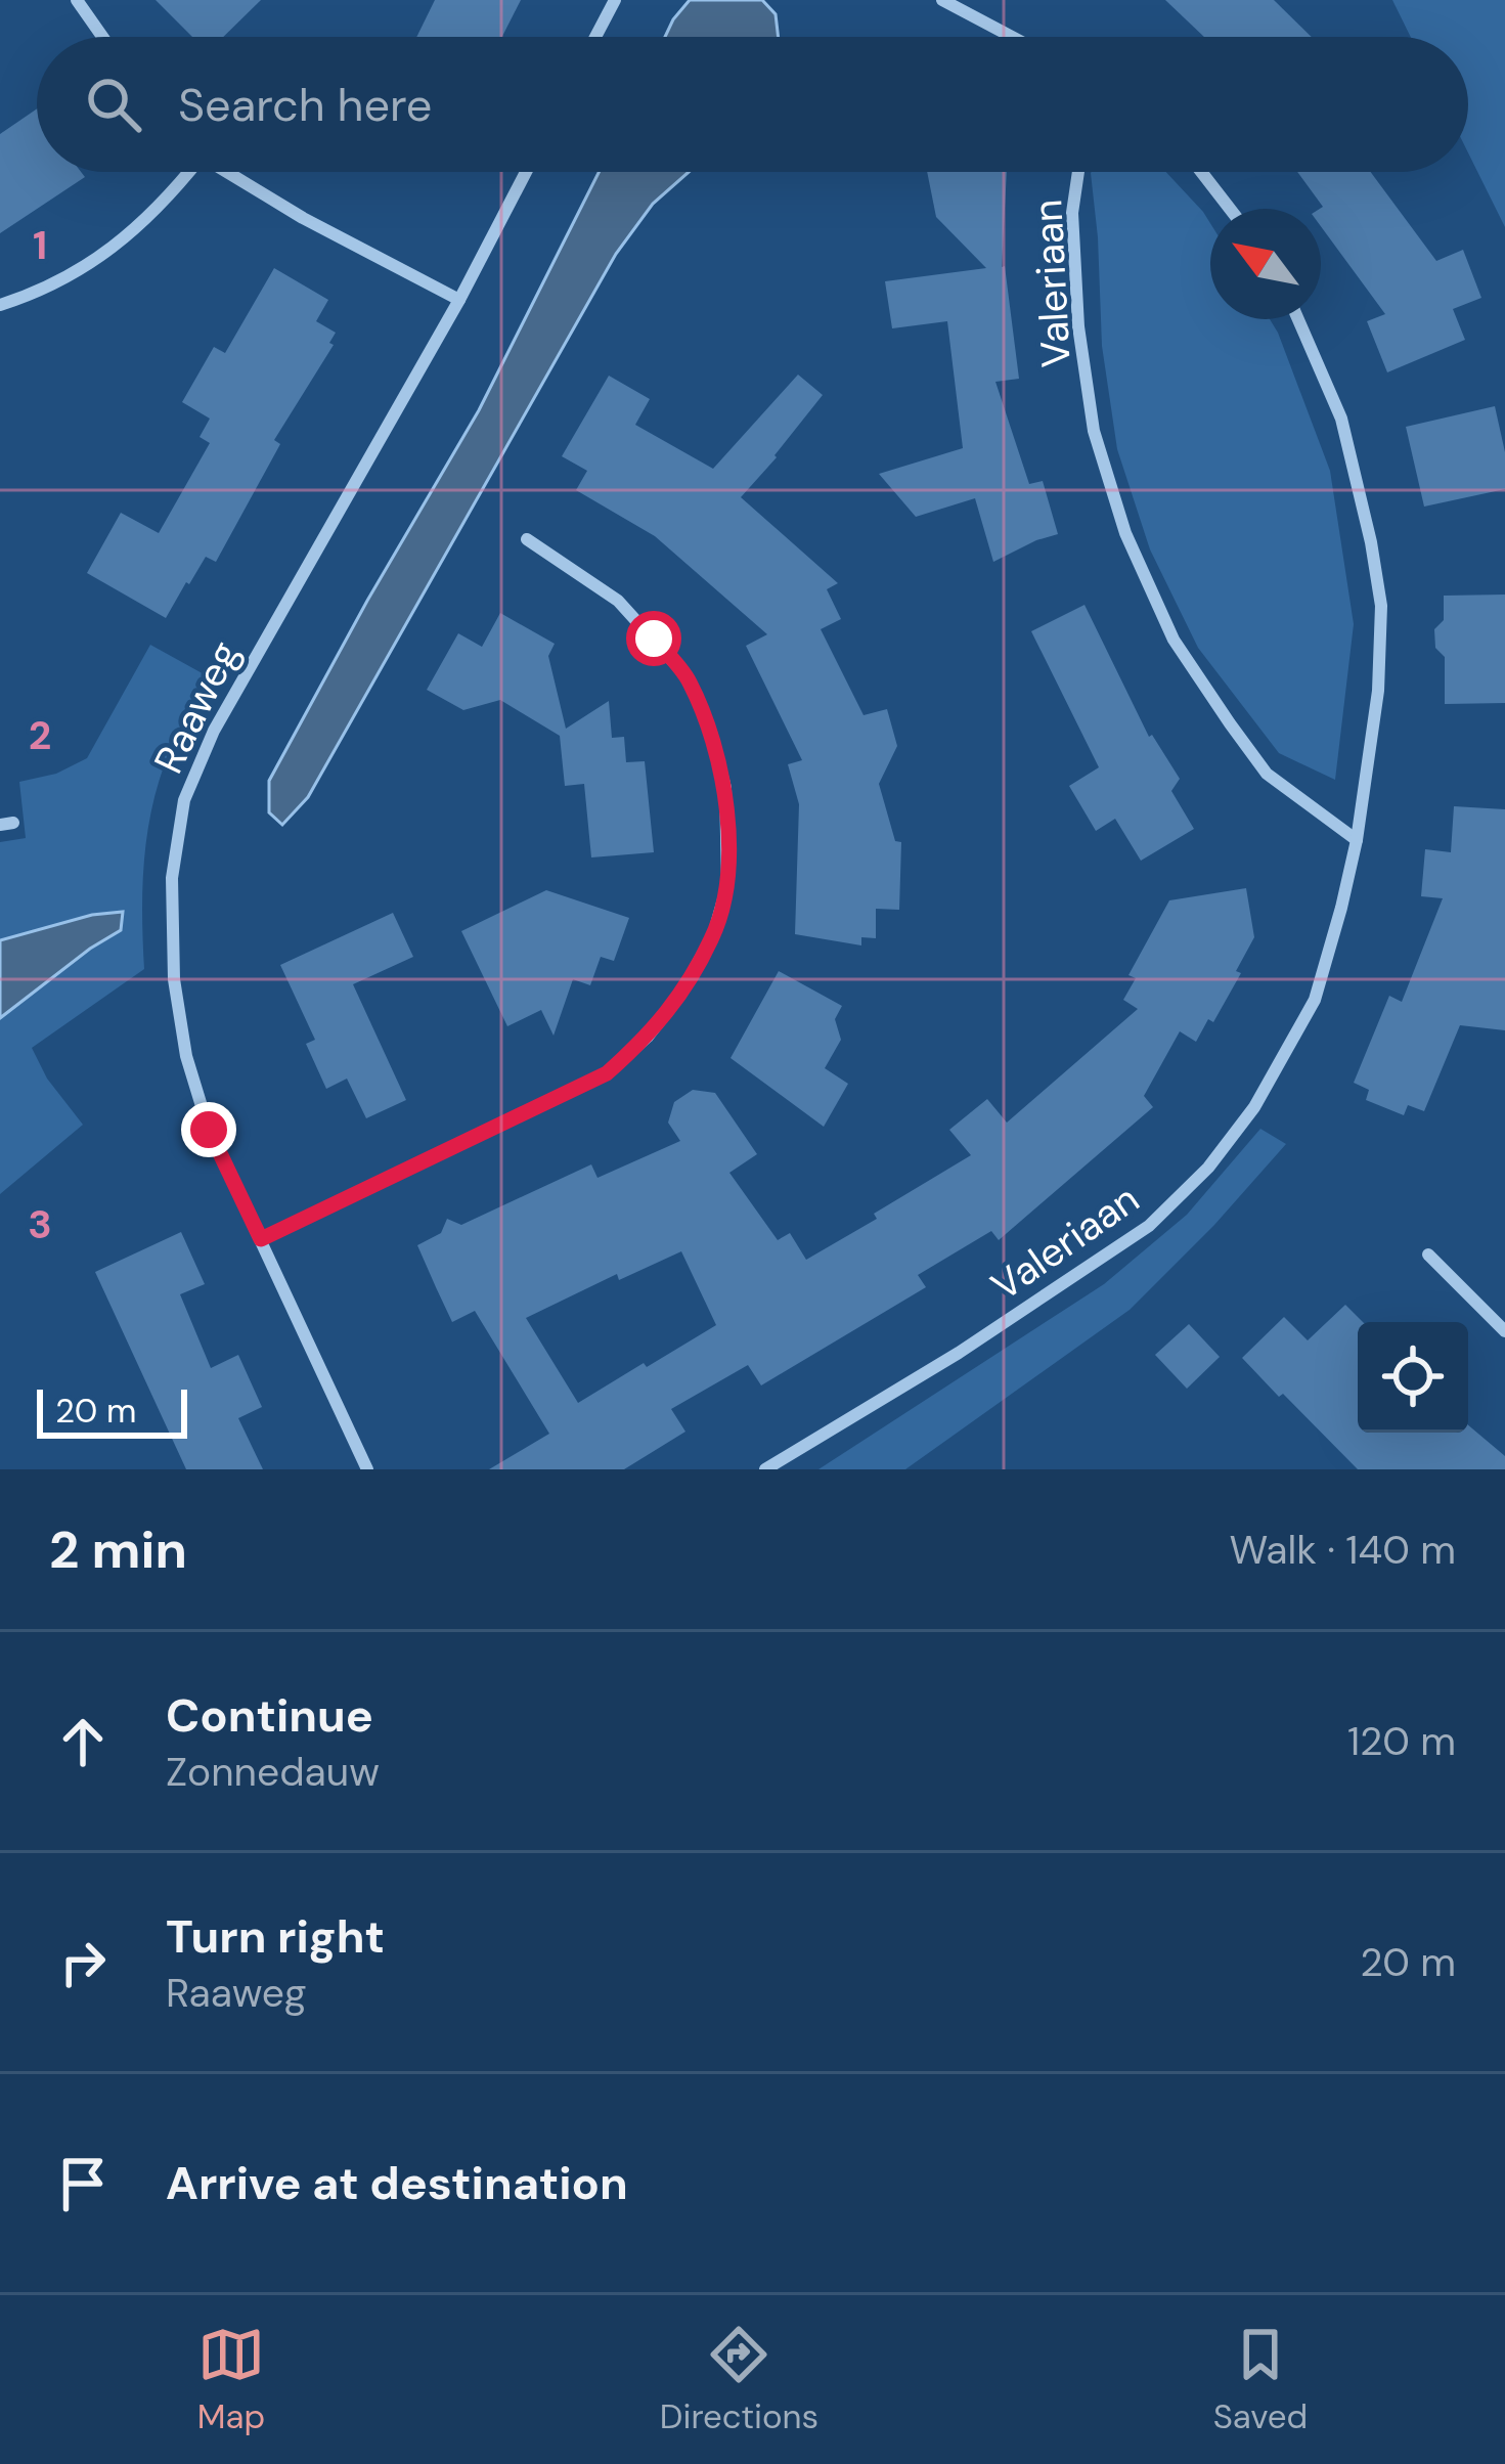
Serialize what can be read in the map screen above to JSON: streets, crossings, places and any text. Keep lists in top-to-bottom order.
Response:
{
  "streets": {
    "street": ["Valeriaan", "Raaweg"]
  },
  "scale_bar": "20 m",
  "north": "top left",
  "page": {
    "search": "Search here",
    "scale": "20 m",
    "heading": ["2 min", "Walk · 140 m"],
    "list": [
      ["Continue", "Zonnedauw", "120 m"],
      ["Turn right", "Raaweg", "20 m"],
      "Arrive at destination"
    ],
    "nav": ["Map", "Directions", "Saved"]
  },
  "grid": {
    "rows": ["1", "2", "3"]
  }
}
